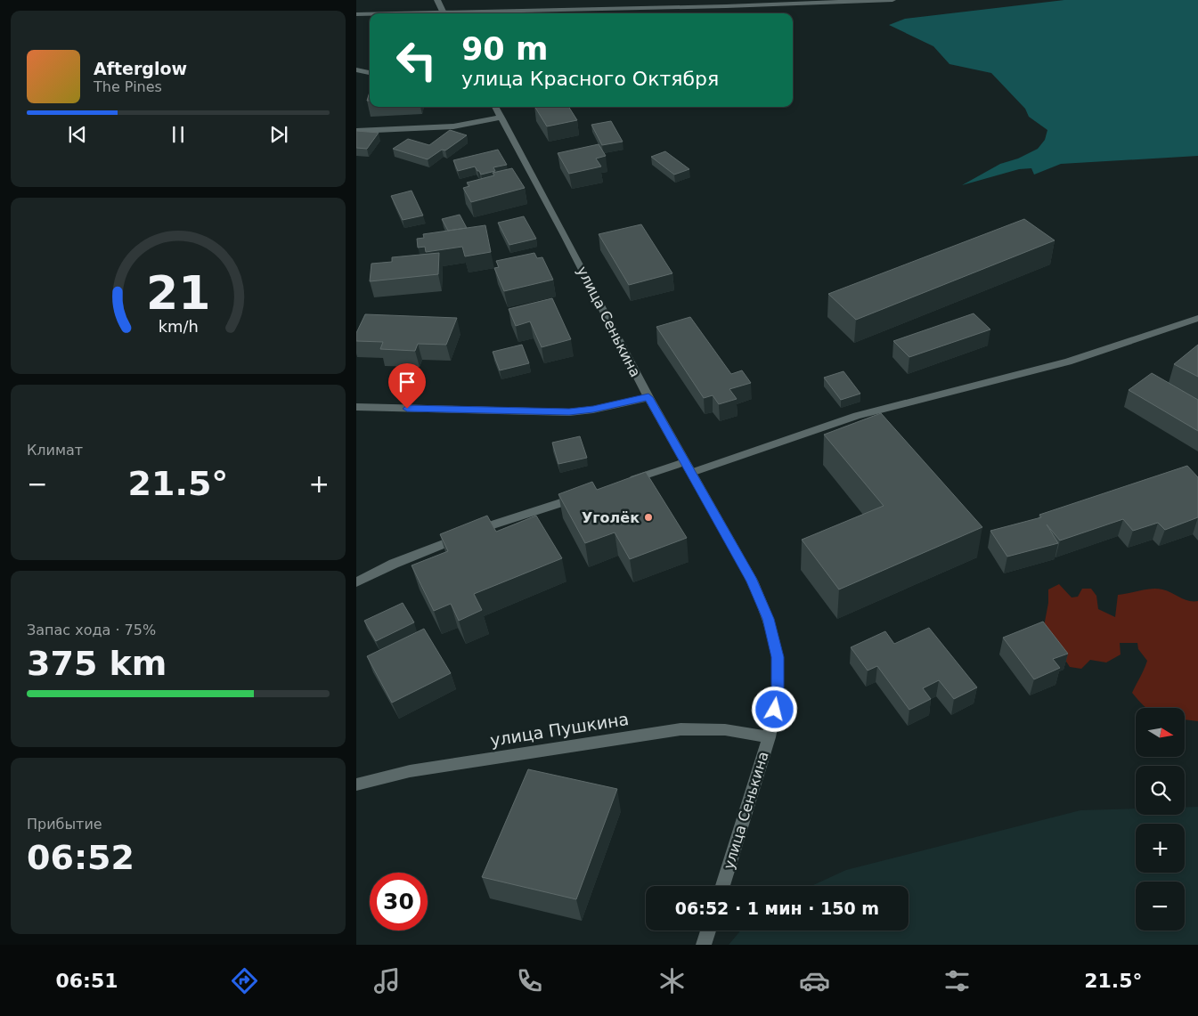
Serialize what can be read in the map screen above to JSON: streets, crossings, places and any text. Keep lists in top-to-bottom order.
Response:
{
  "streets": {
    "street": ["улица Сенькина", "улица Пушкина"]
  },
  "crossings": [
    ["улица Сенькина", "улица Пушкина"]
  ],
  "places": ["Уголёк"],
  "north": "right",
  "page": {
    "turn": ["90 m", "улица Красного Октября"],
    "song": ["Afterglow", "The Pines"],
    "tile": [
      "Климат",
      ["Запас хода · 75%", "375 km"],
      ["Прибытие", "06:52"]
    ],
    "heat": ["−", "21.5°", "+"],
    "map_buttons": ["+", "−"],
    "limit": "30",
    "trip": "06:52 · 1 мин · 150 m",
    "tabs": ["06:51", "21.5°"],
    "gauge": ["21", "km/h"]
  }
}
